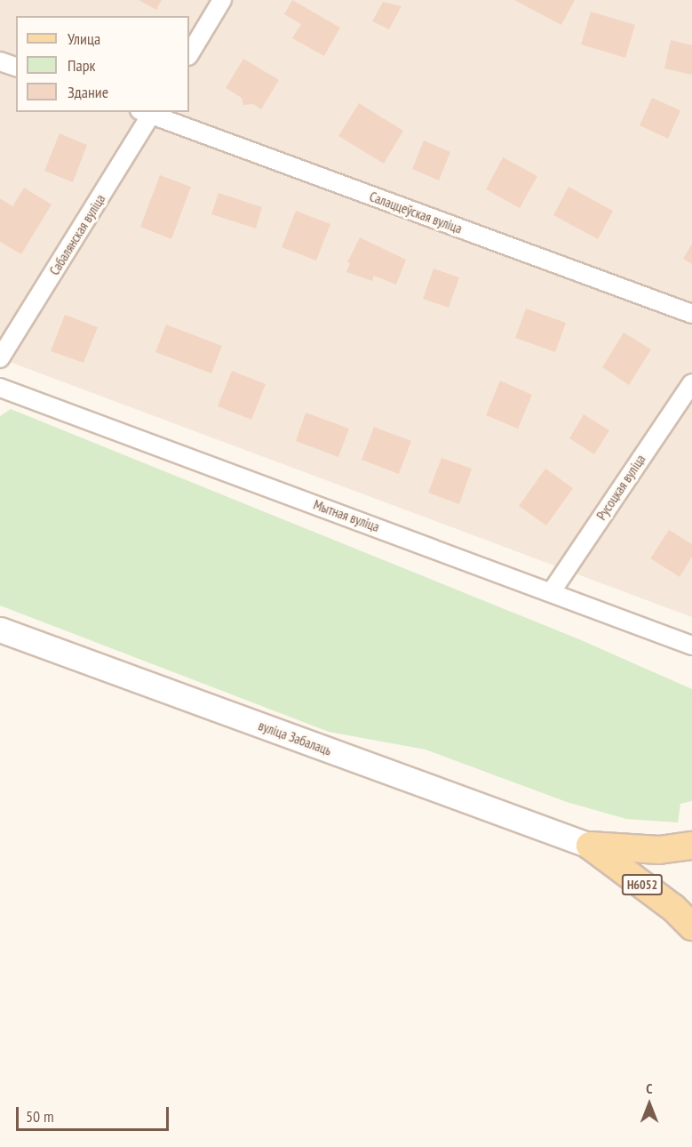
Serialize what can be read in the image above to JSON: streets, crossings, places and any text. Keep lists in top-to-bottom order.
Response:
{
  "streets": {
    "main road": ["Н6052"],
    "street": [
      "Салаццеўская вуліца",
      "Сабалянская вуліца",
      "Русоцкая вуліца",
      "Мытная вуліца",
      "вуліца Забалаць"
    ]
  },
  "crossings": [
    ["Салаццеўская вуліца", "Сабалянская вуліца"],
    ["Русоцкая вуліца", "Мытная вуліца"],
    ["вуліца Забалаць", "Н6052"]
  ],
  "legend": ["Улица", "Парк", "Здание"],
  "scale_bar": "50 m",
  "north": "top"
}
